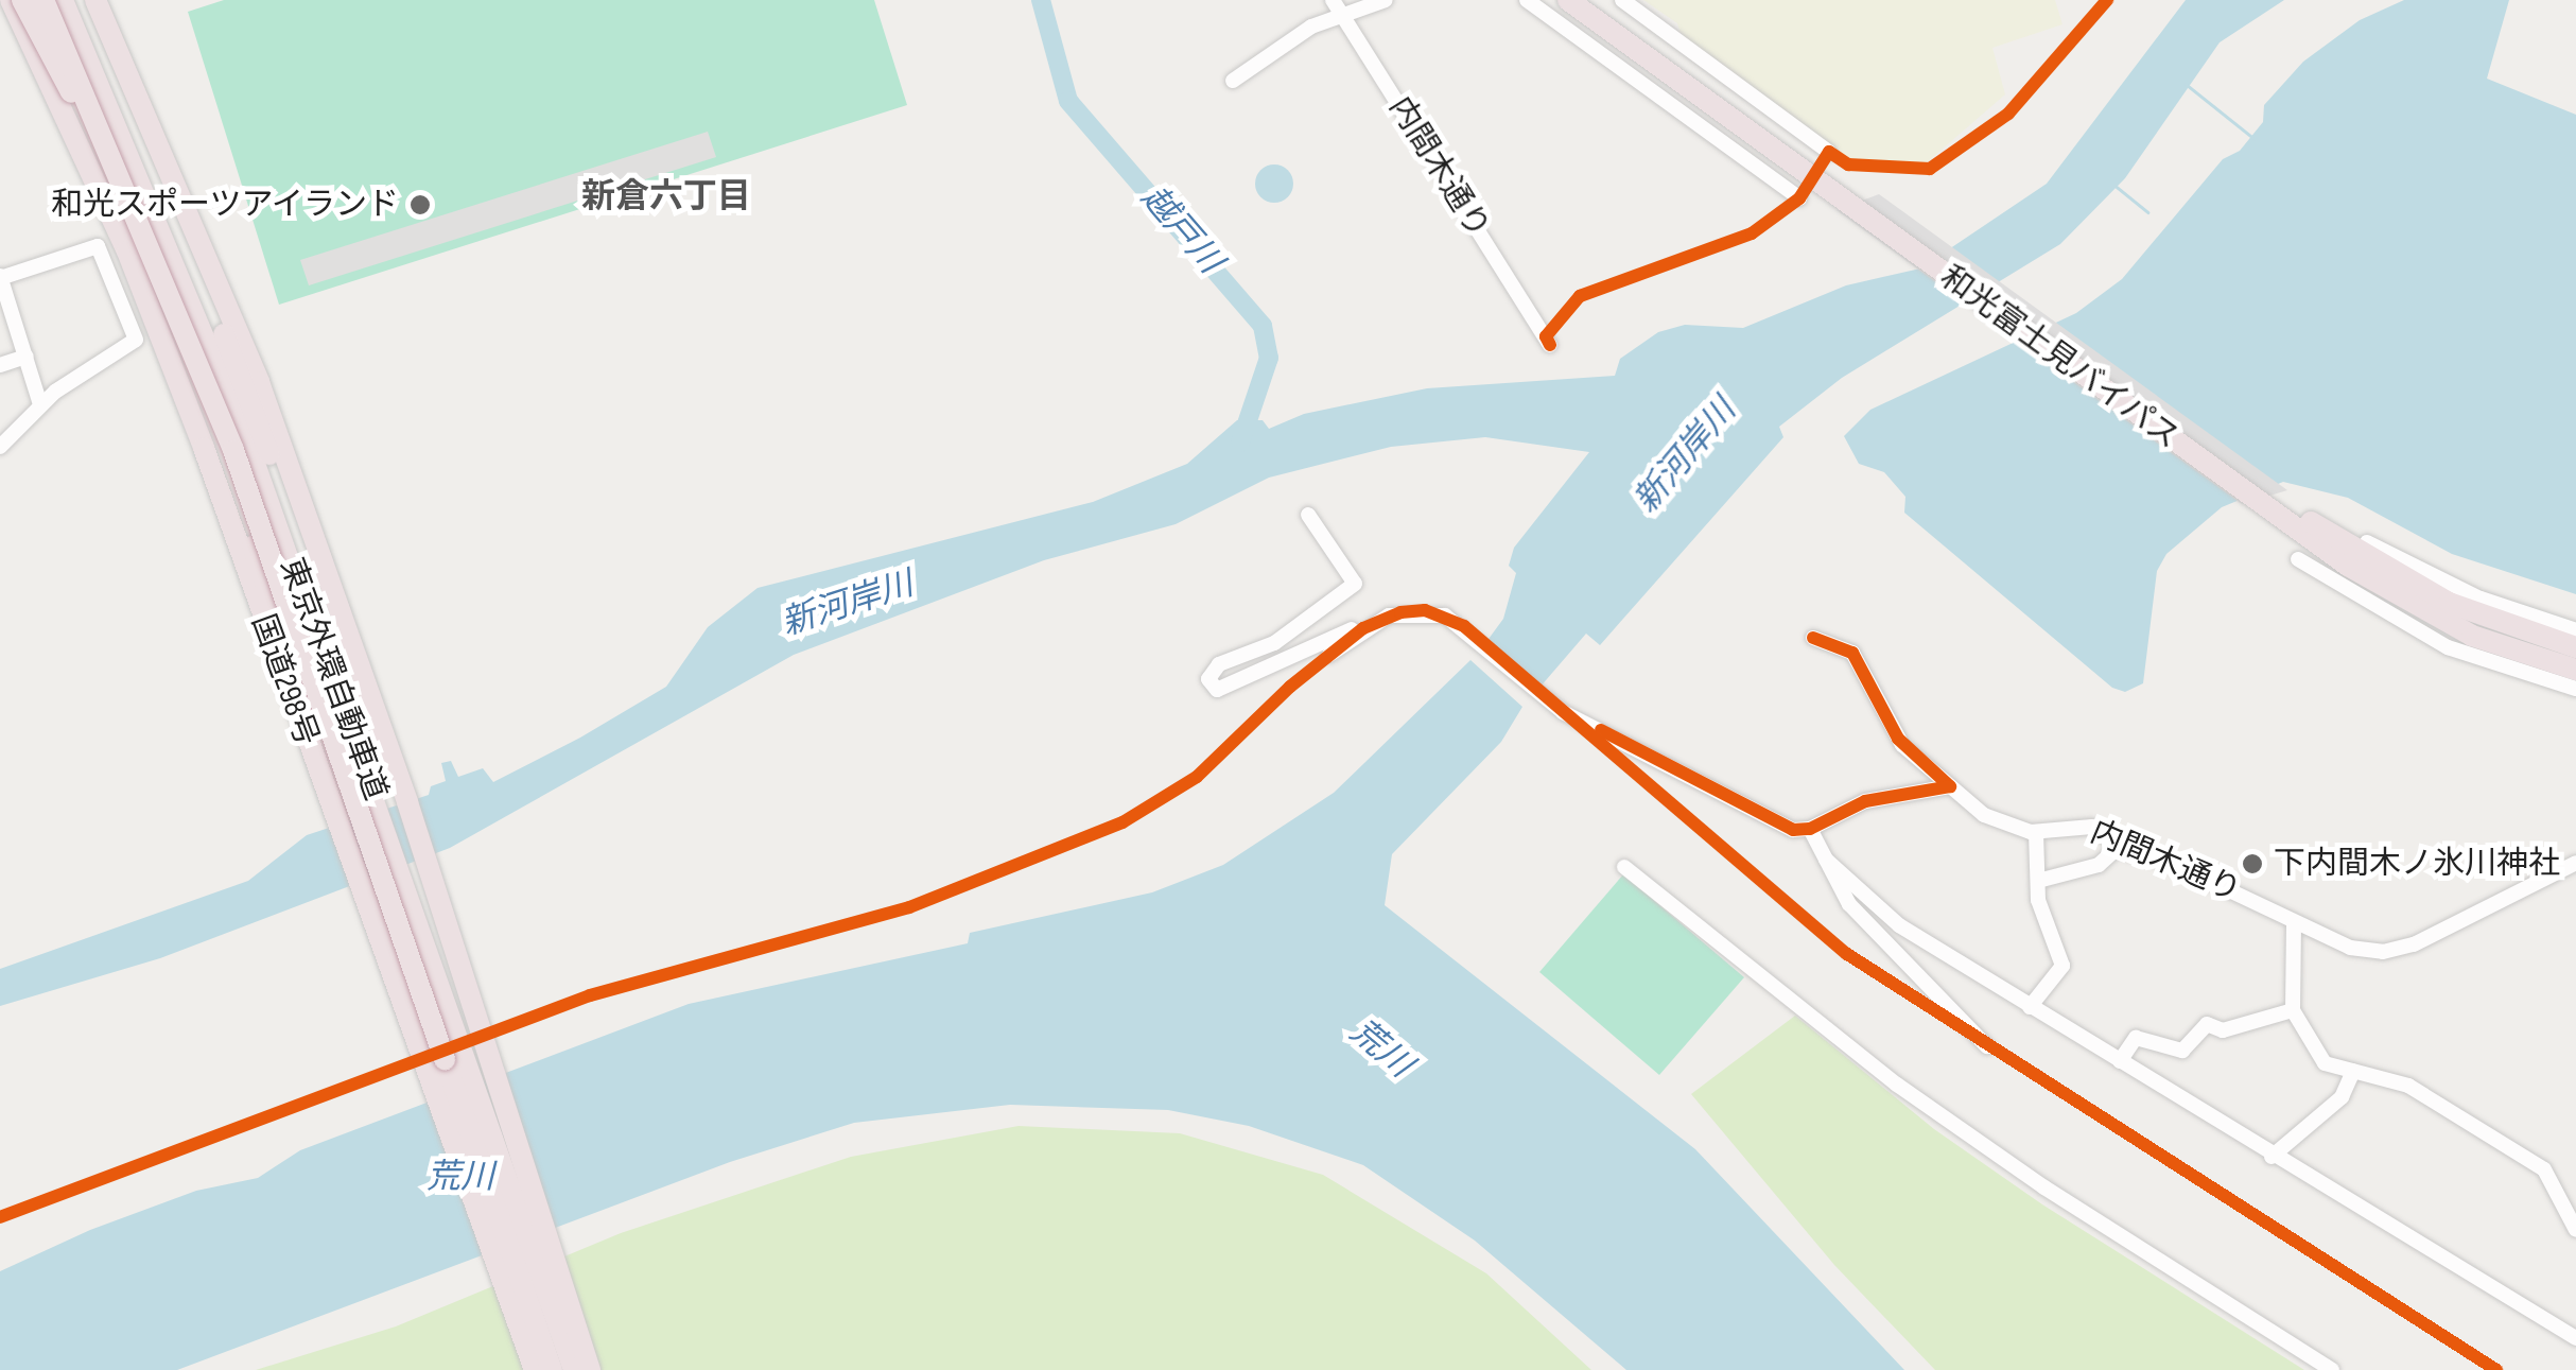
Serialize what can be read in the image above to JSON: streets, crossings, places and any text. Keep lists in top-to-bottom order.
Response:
{
  "streets": {
    "highway": ["和光富士見バイパス", "東京外環自動車道", "国道298号"],
    "street": ["内間木通り"]
  },
  "districts": ["新倉六丁目"],
  "water": ["越戸川", "新河岸川", "荒川"],
  "places": ["和光スポーツアイランド", "下内間木ノ氷川神社"]
}
